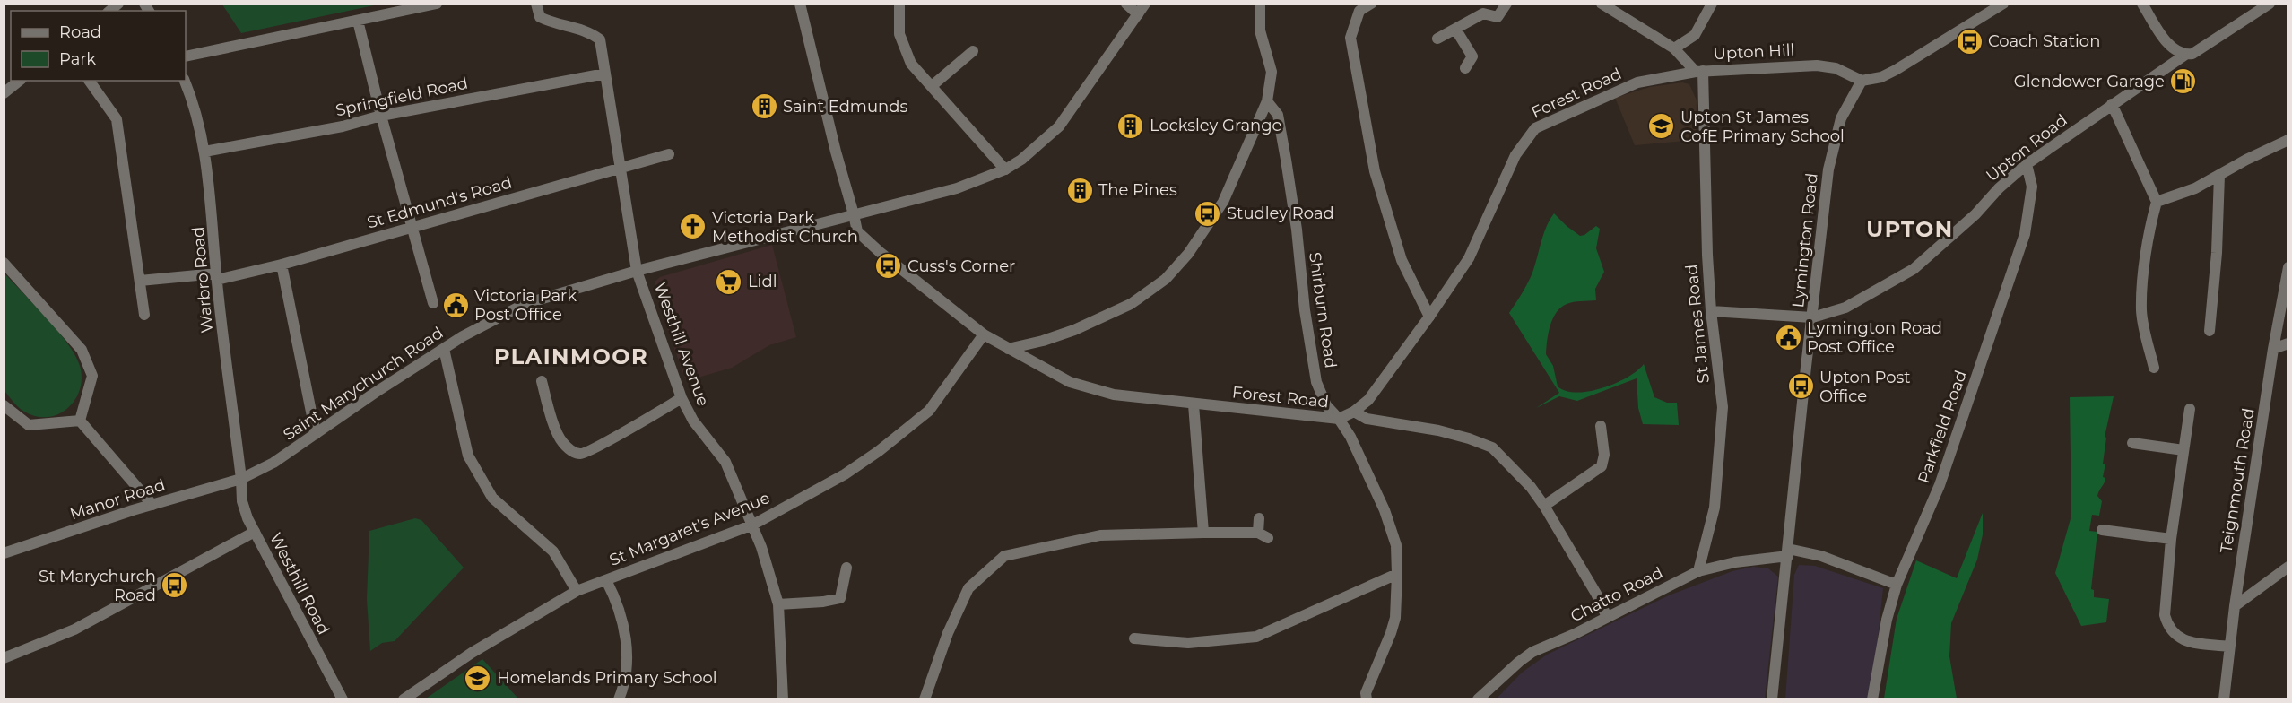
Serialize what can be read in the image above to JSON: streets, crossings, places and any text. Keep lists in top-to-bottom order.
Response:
{
  "streets": {
    "street": [
      "Upton Hill",
      "Forest Road",
      "Springfield Road",
      "Upton Road",
      "St Edmund's Road",
      "Lymington Road",
      "Warbro Road",
      "Shirburn Road",
      "St James Road",
      "Westhill Avenue",
      "Saint Marychurch Road",
      "Parkfield Road",
      "Teignmouth Road",
      "Manor Road",
      "St Margaret's Avenue",
      "Westhill Road",
      "Chatto Road"
    ]
  },
  "crossings": [
    ["Upton Hill", "Forest Road"],
    ["Upton Hill", "Lymington Road"],
    ["Upton Hill", "St James Road"],
    ["Forest Road", "Shirburn Road"],
    ["Forest Road", "St James Road"],
    ["Forest Road", "Saint Marychurch Road"],
    ["Forest Road", "St Margaret's Avenue"],
    ["Springfield Road", "Warbro Road"],
    ["Springfield Road", "Westhill Avenue"],
    ["Upton Road", "Lymington Road"],
    ["Upton Road", "St James Road"],
    ["Upton Road", "Parkfield Road"],
    ["St Edmund's Road", "Warbro Road"],
    ["St Edmund's Road", "Westhill Avenue"],
    ["Lymington Road", "Chatto Road"],
    ["Warbro Road", "Saint Marychurch Road"],
    ["Warbro Road", "Manor Road"],
    ["Warbro Road", "Westhill Road"],
    ["St James Road", "Chatto Road"],
    ["Westhill Avenue", "Saint Marychurch Road"],
    ["Westhill Avenue", "St Margaret's Avenue"],
    ["Saint Marychurch Road", "Manor Road"],
    ["Saint Marychurch Road", "Westhill Road"],
    ["Parkfield Road", "Chatto Road"],
    ["Manor Road", "Westhill Road"]
  ],
  "districts": ["UPTON", "PLAINMOOR"],
  "places": {
    "bus stop": [
      "Coach Station",
      "Studley Road",
      "Cuss's Corner",
      "Upton Post Office",
      "St Marychurch Road"
    ],
    "fuel station": ["Glendower Garage"],
    "building": ["Saint Edmunds", "Locksley Grange", "The Pines"],
    "school or university": ["Upton St James CofE Primary School", "Homelands Primary School"],
    "church": ["Victoria Park Methodist Church"],
    "supermarket": ["Lidl"],
    "public building": ["Victoria Park Post Office", "Lymington Road Post Office"]
  },
  "legend": ["Road", "Park"]
}
